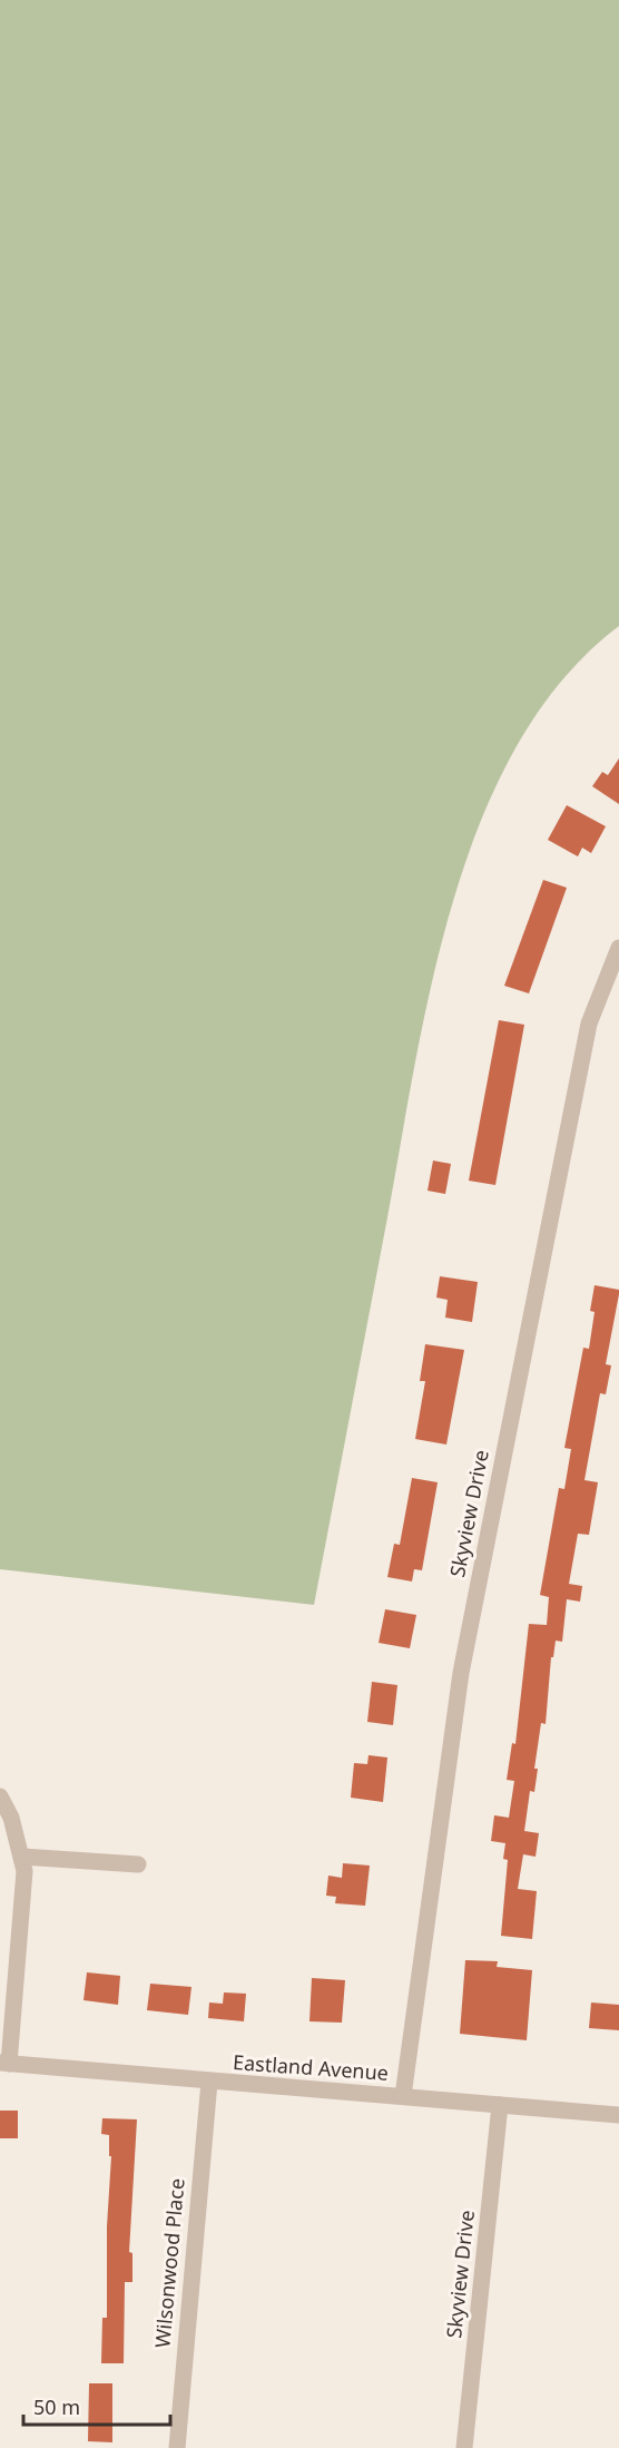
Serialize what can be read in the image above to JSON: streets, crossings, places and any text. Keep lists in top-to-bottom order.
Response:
{
  "streets": {
    "street": ["Skyview Drive", "Eastland Avenue", "Wilsonwood Place"]
  },
  "crossings": [
    ["Skyview Drive", "Eastland Avenue"],
    ["Eastland Avenue", "Wilsonwood Place"]
  ],
  "scale_bar": "50 m"
}
